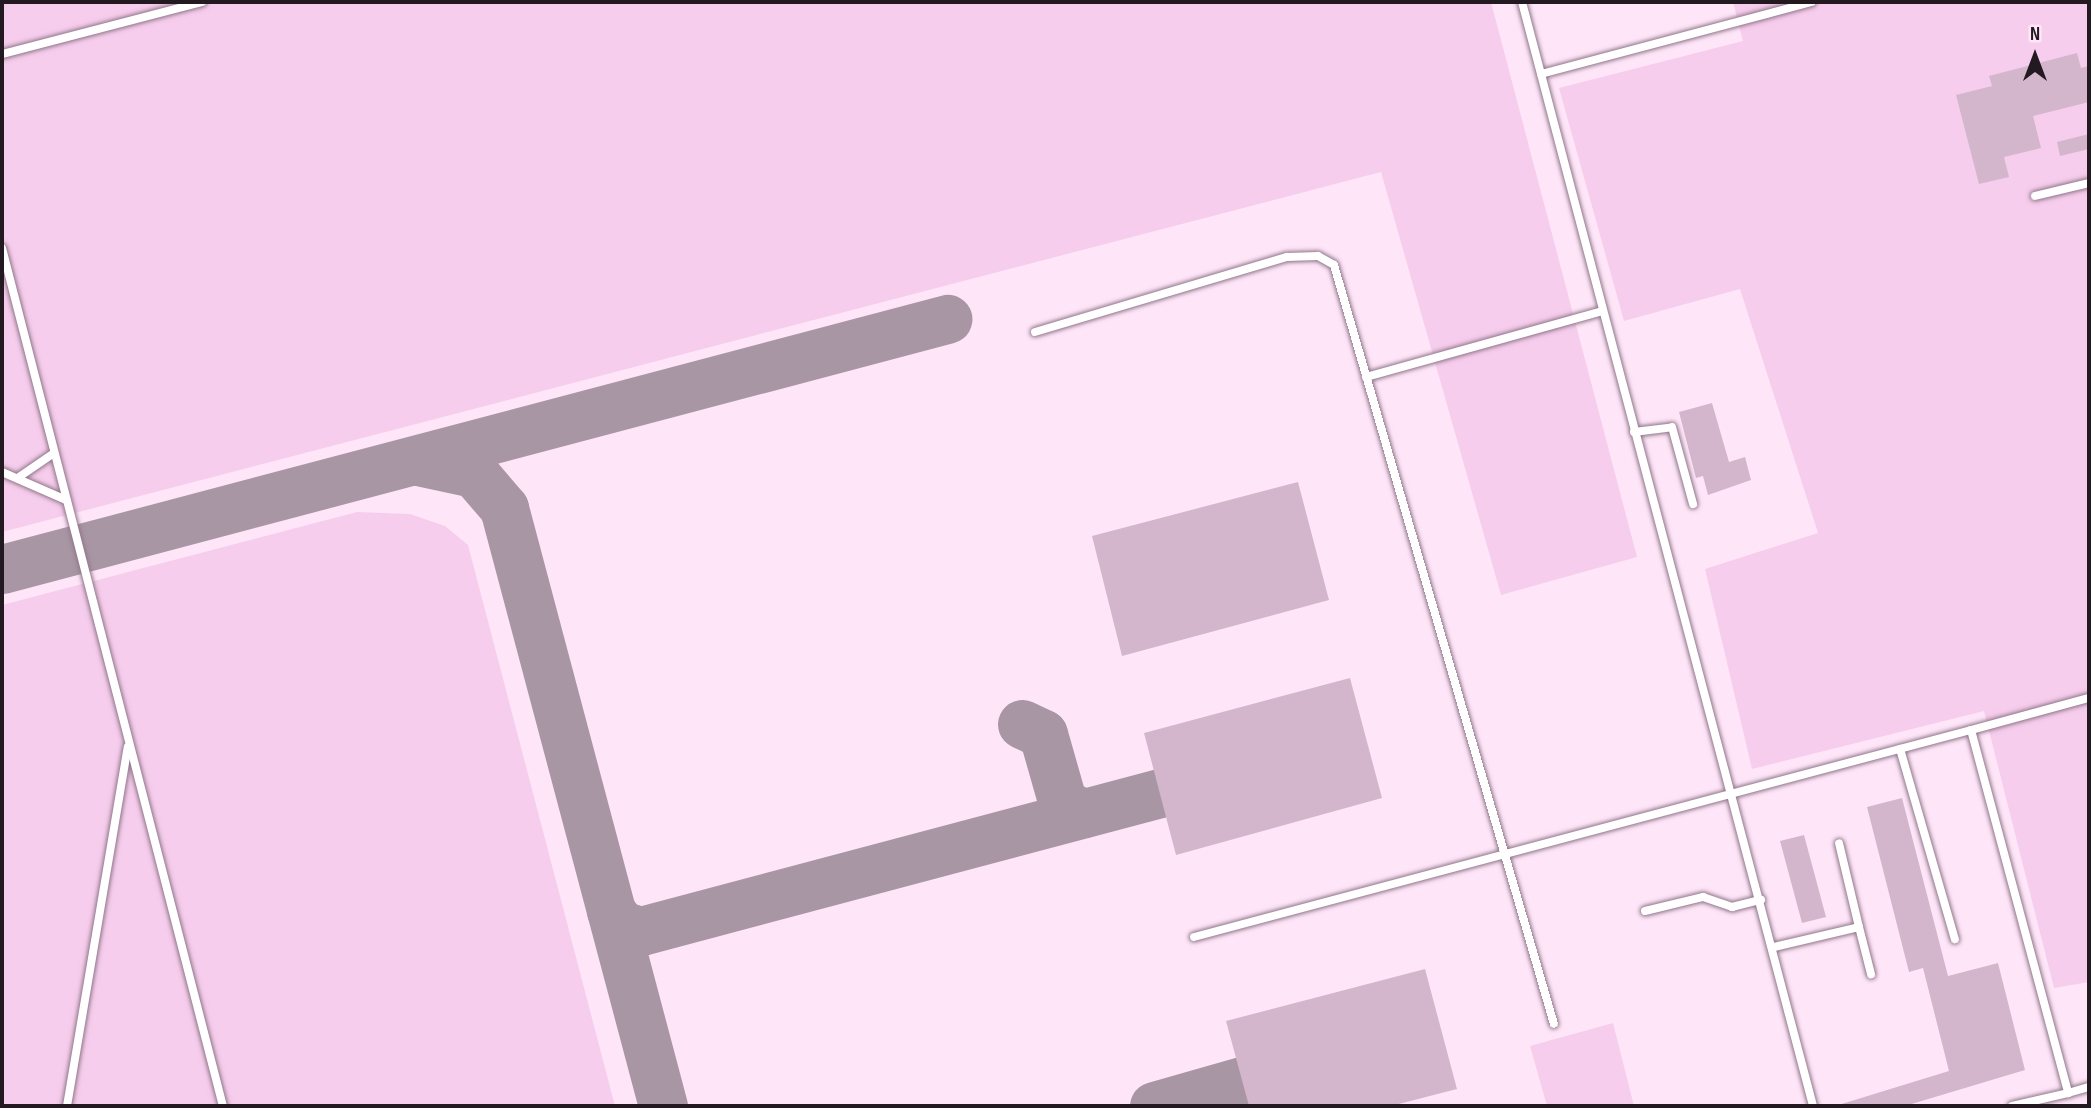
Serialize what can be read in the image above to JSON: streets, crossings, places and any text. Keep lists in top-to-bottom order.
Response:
{
  "north": "top"
}
